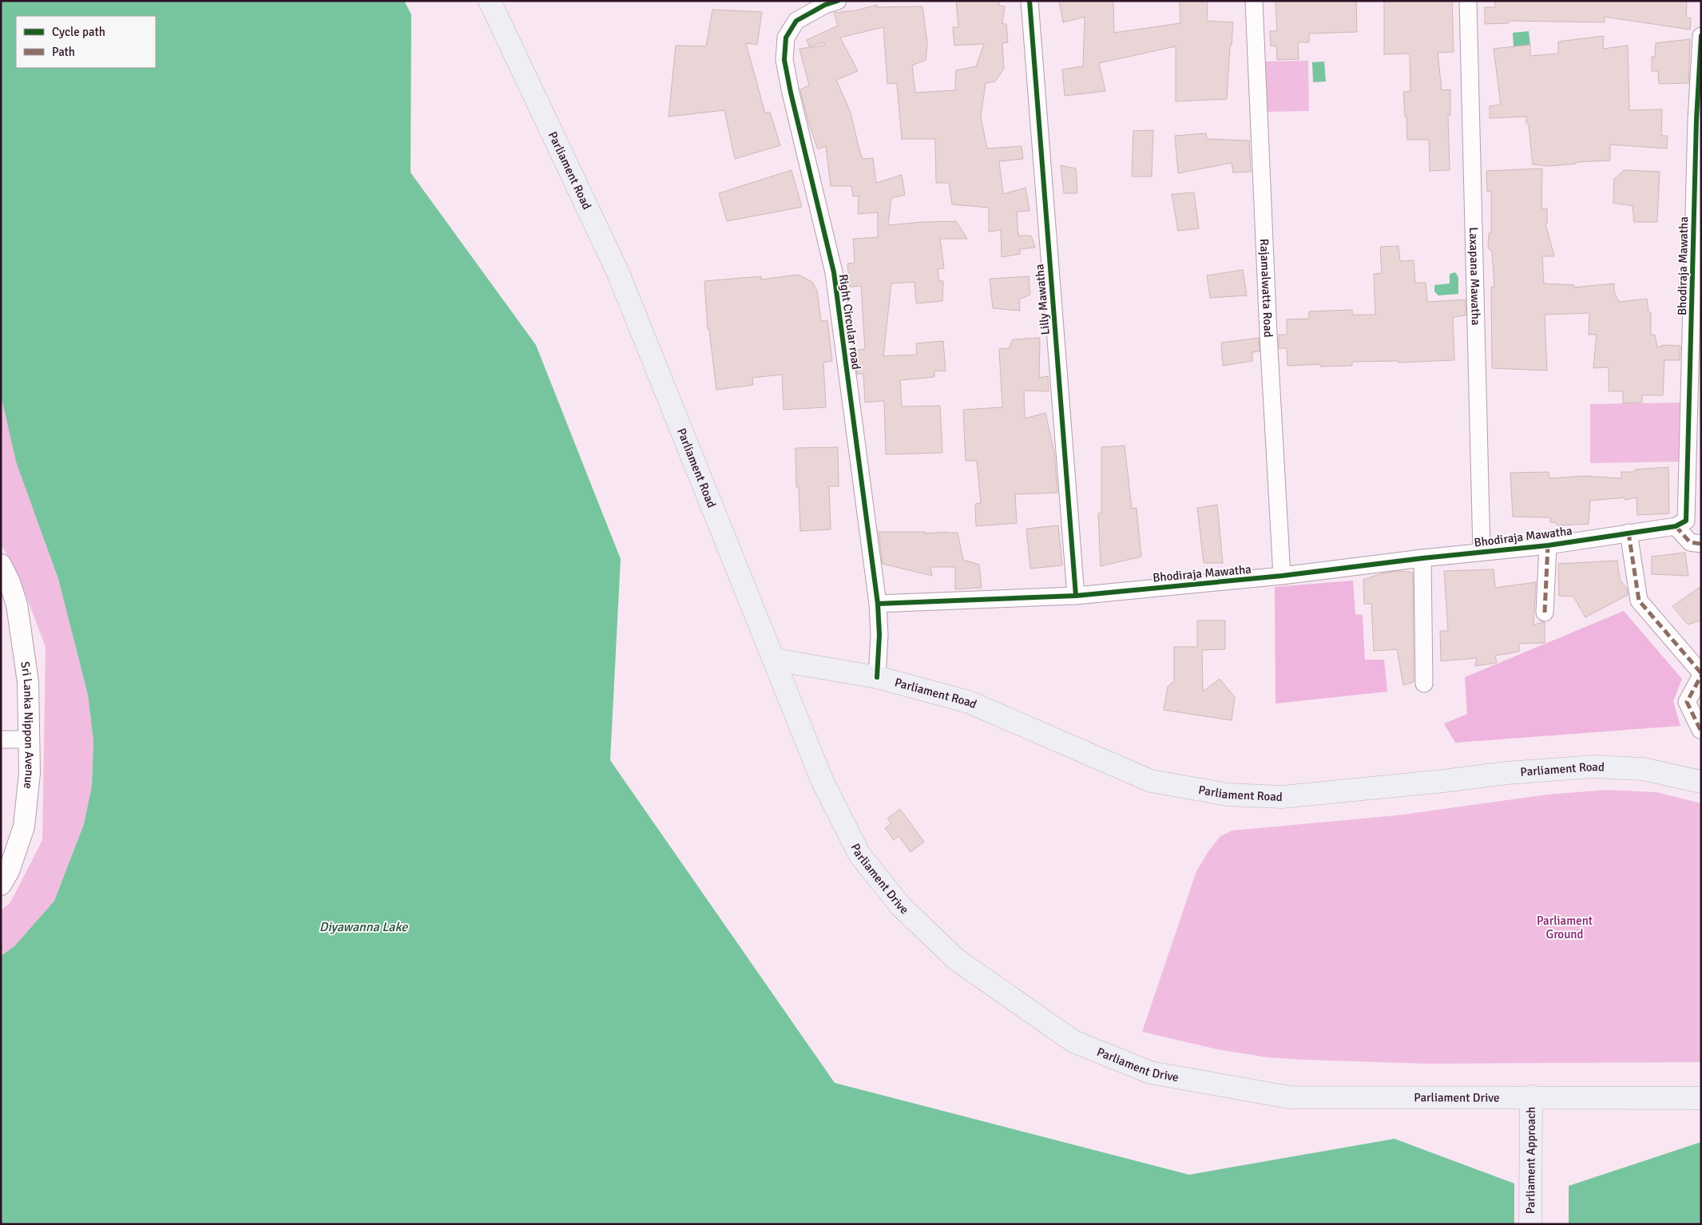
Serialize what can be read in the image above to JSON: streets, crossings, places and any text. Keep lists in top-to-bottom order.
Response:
{
  "streets": {
    "main road": ["Parliament Road", "Parliament Drive", "Parliament Approach"],
    "street": [
      "Bhodiraja Mawatha",
      "Laxapana Mawatha",
      "Rajamalwatta Road",
      "Lilly Mawatha",
      "Right Circular road",
      "Sri Lanka Nippon Avenue"
    ]
  },
  "crossings": [
    ["Parliament Road", "Right Circular road"],
    ["Parliament Road", "Parliament Drive"],
    ["Bhodiraja Mawatha", "Laxapana Mawatha"],
    ["Bhodiraja Mawatha", "Rajamalwatta Road"],
    ["Bhodiraja Mawatha", "Lilly Mawatha"],
    ["Bhodiraja Mawatha", "Right Circular road"],
    ["Parliament Drive", "Parliament Approach"]
  ],
  "water": ["Diyawanna Lake"],
  "parks": ["Parliament Ground"],
  "legend": ["Cycle path", "Path"]
}
